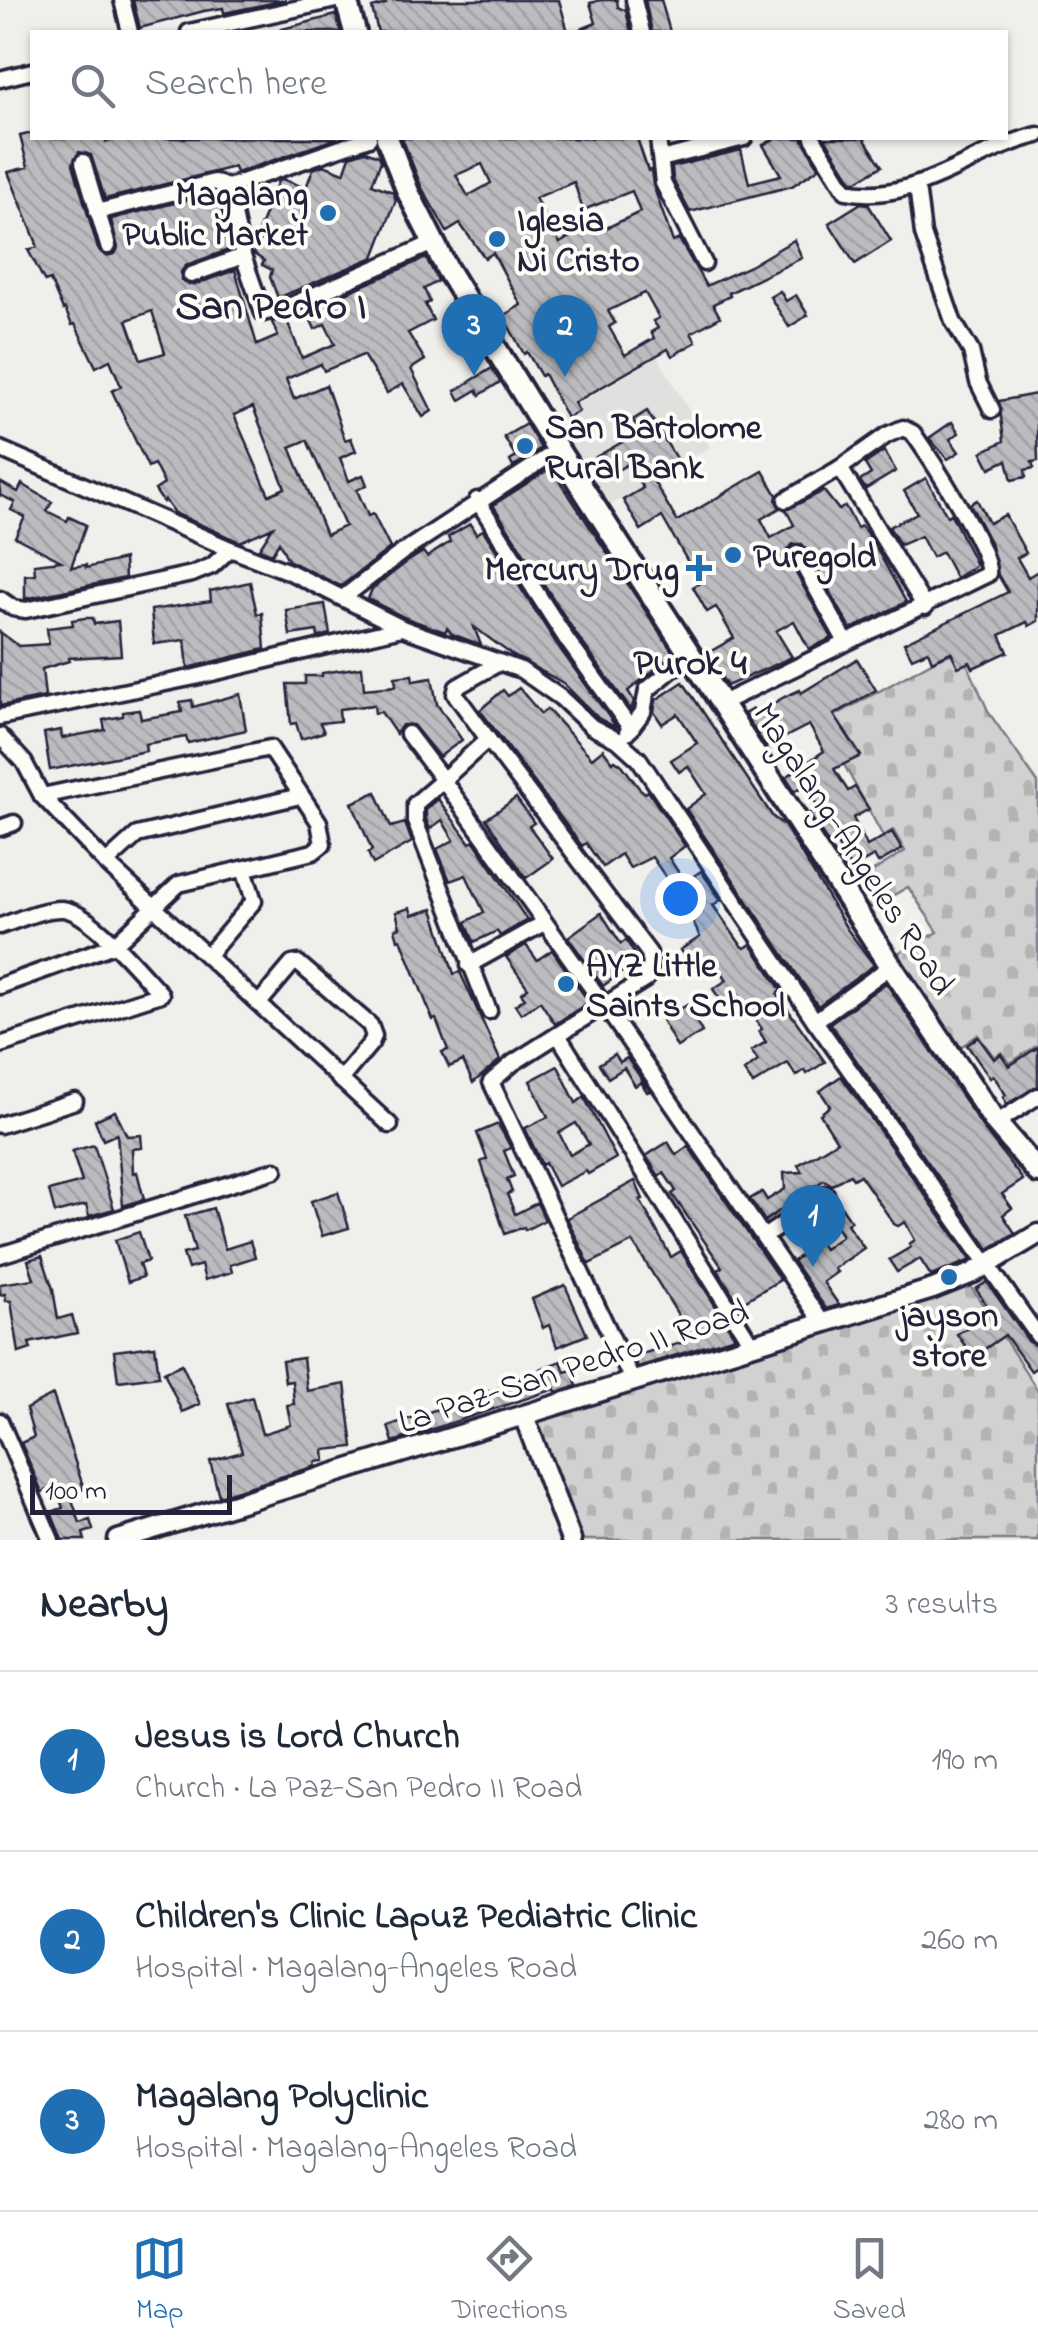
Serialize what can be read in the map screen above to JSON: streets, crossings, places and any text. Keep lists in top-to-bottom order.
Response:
{
  "streets": {
    "main road": ["Magalang-Angeles Road"],
    "street": ["La Paz-San Pedro II Road"]
  },
  "districts": ["San Pedro I", "Purok 4"],
  "places": {
    "other": [
      "Magalang Public Market",
      "Iglesia Ni Cristo",
      "San Bartolome Rural Bank",
      "Puregold",
      "AYZ Little Saints School",
      "jayson store"
    ],
    "health": ["Mercury Drug"]
  },
  "scale_bar": "100 m",
  "page": {
    "search": "Search here",
    "pins": ["3", "2", "1"],
    "scale": "100 m",
    "heading": ["Nearby", "3 results"],
    "list": [
      {
        "mark": "1",
        "name": "Jesus is Lord Church",
        "note": "Church · La Paz-San Pedro II Road",
        "value": "190 m"
      },
      {
        "mark": "2",
        "name": "Children's Clinic Lapuz Pediatric Clinic",
        "note": "Hospital · Magalang-Angeles Road",
        "value": "260 m"
      },
      {
        "mark": "3",
        "name": "Magalang Polyclinic",
        "note": "Hospital · Magalang-Angeles Road",
        "value": "280 m"
      }
    ],
    "nav": ["Map", "Directions", "Saved"]
  }
}
